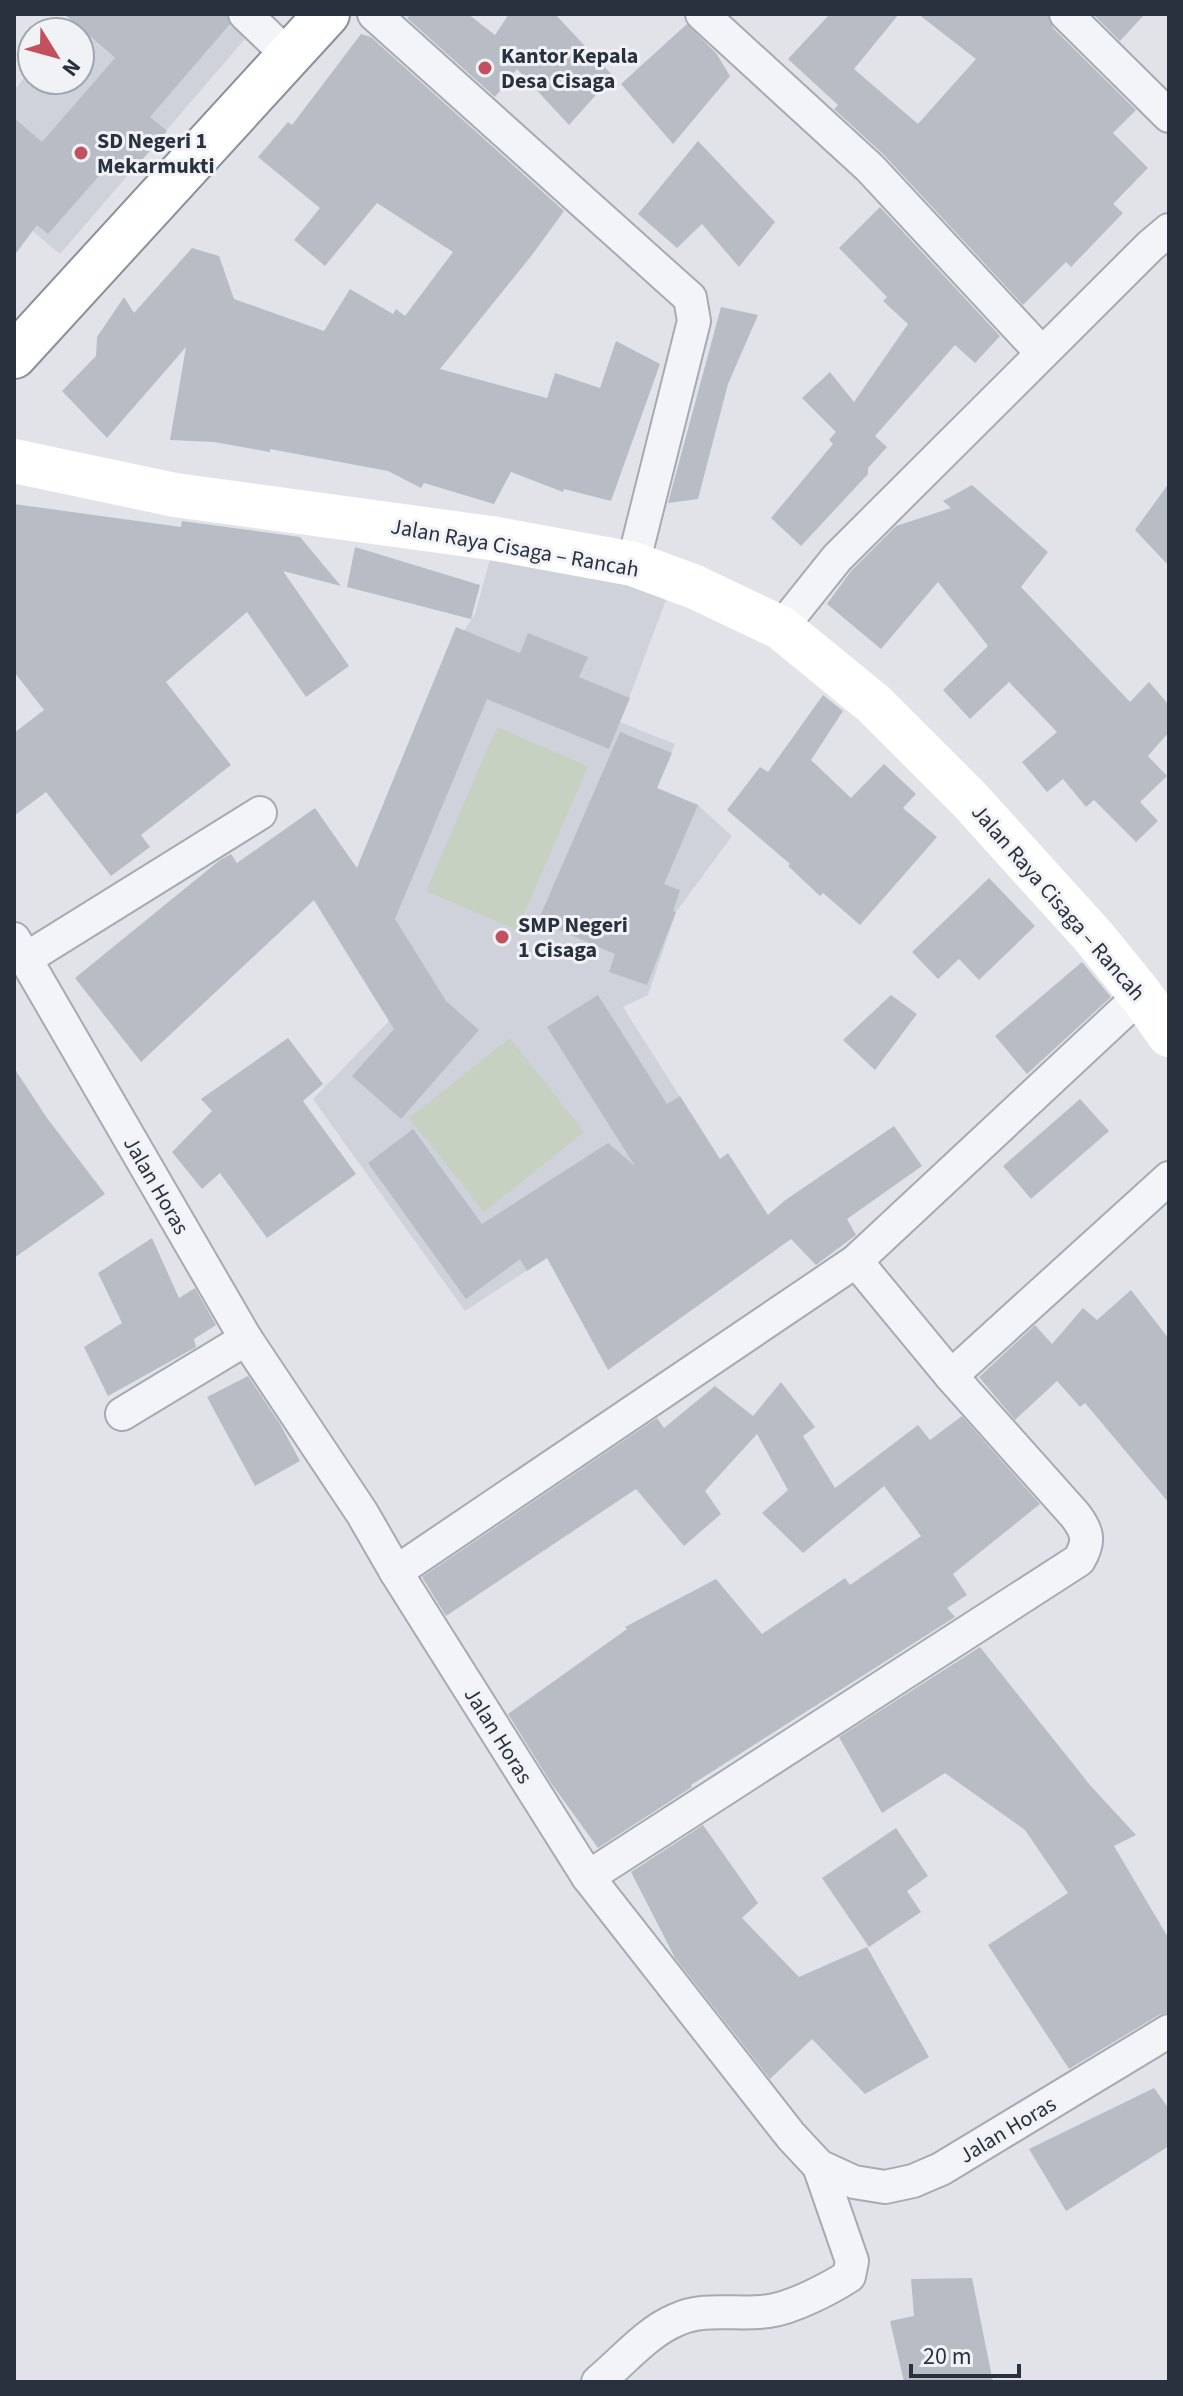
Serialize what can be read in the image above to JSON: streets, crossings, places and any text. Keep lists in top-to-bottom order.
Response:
{
  "streets": {
    "main road": ["Jalan Raya Cisaga – Rancah"],
    "street": ["Jalan Horas"]
  },
  "places": ["Kantor Kepala Desa Cisaga", "SD Negeri 1 Mekarmukti", "SMP Negeri 1 Cisaga"],
  "scale_bar": "20 m",
  "north": "bottom right"
}
